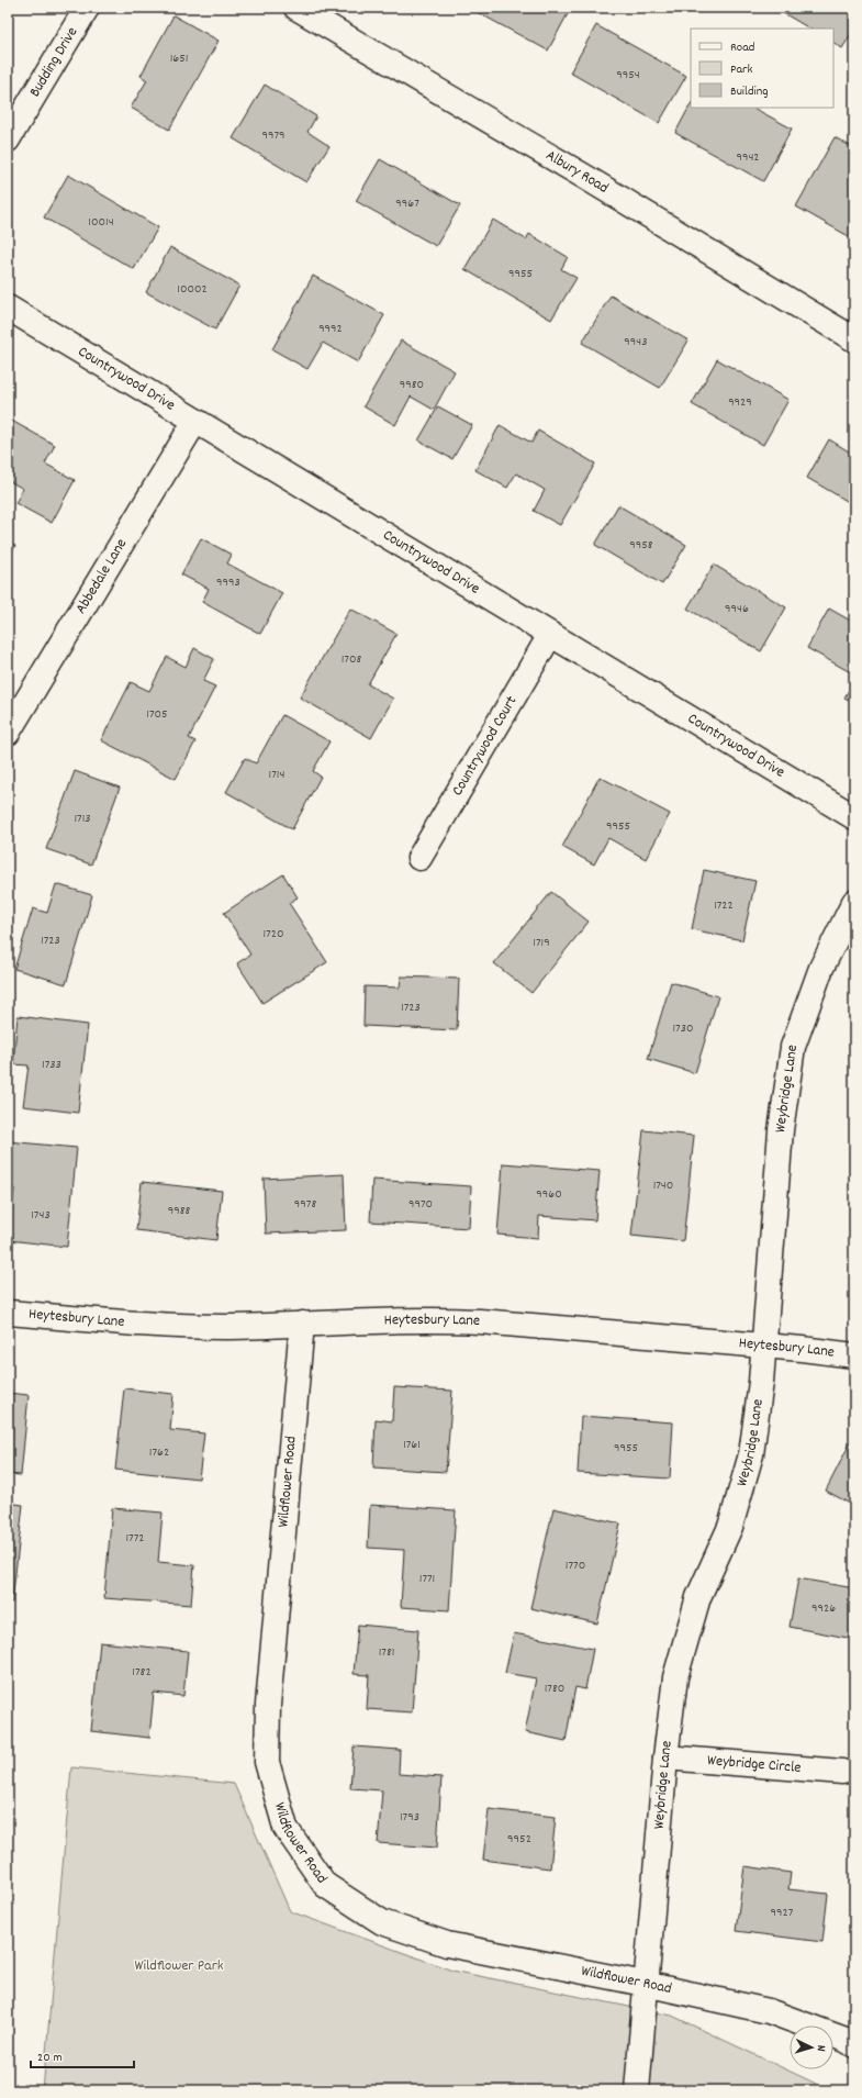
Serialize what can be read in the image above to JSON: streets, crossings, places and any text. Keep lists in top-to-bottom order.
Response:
{
  "streets": {
    "street": [
      "Budding Drive",
      "Albury Road",
      "Countrywood Drive",
      "Abbedale Lane",
      "Countrywood Court",
      "Weybridge Lane",
      "Heytesbury Lane",
      "Wildflower Road",
      "Weybridge Circle"
    ]
  },
  "crossings": [
    ["Countrywood Drive", "Abbedale Lane"],
    ["Countrywood Drive", "Countrywood Court"],
    ["Weybridge Lane", "Heytesbury Lane"],
    ["Weybridge Lane", "Wildflower Road"],
    ["Weybridge Lane", "Weybridge Circle"],
    ["Heytesbury Lane", "Wildflower Road"]
  ],
  "parks": ["Wildflower Park"],
  "house_numbers": [
    "1651",
    "9954",
    "9979",
    "9942",
    "9967",
    "10014",
    "9955",
    "10002",
    "9992",
    "9943",
    "9980",
    "9929",
    "9958",
    "9993",
    "9946",
    "1708",
    "1705",
    "1714",
    "1713",
    "9955",
    "1722",
    "1720",
    "1723",
    "1719",
    "1723",
    "1730",
    "1733",
    "1740",
    "9960",
    "9978",
    "9970",
    "9988",
    "1743",
    "1761",
    "9955",
    "1762",
    "1772",
    "1770",
    "1771",
    "9926",
    "1781",
    "1782",
    "1780",
    "1793",
    "9952",
    "9927"
  ],
  "legend": ["Road", "Park", "Building"],
  "scale_bar": "20 m",
  "north": "right"
}
